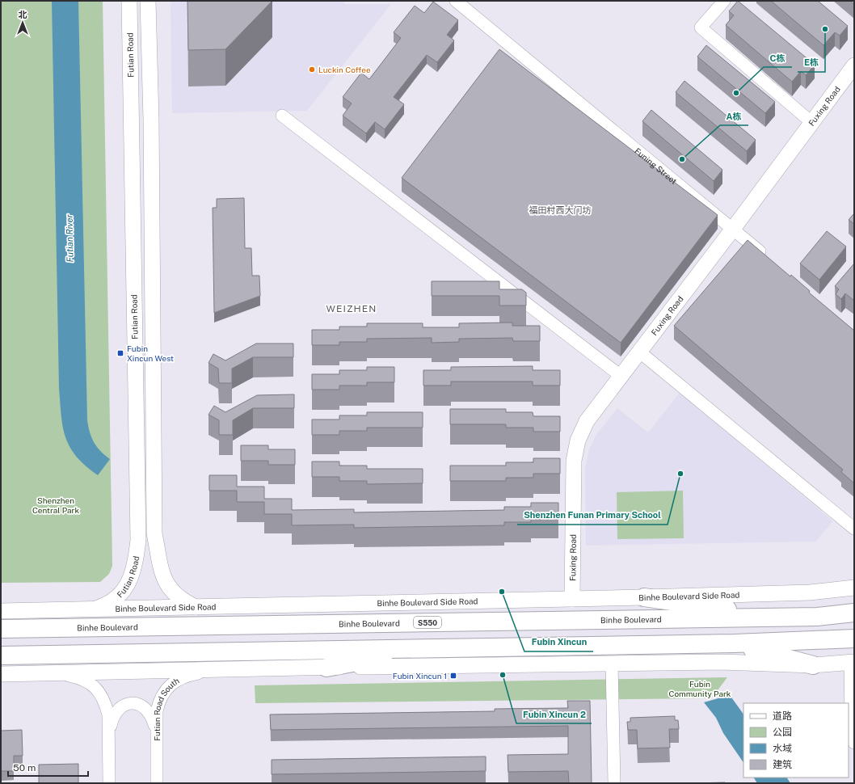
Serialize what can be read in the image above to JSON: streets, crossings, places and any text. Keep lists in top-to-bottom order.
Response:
{
  "streets": {
    "highway": ["Binhe Boulevard", "S550"],
    "main road": ["Futian Road", "Fuxing Road", "Binhe Boulevard Side Road"],
    "street": ["Funing Street", "Futian Road South"]
  },
  "crossings": [
    ["Futian Road", "Binhe Boulevard Side Road"],
    ["Fuxing Road", "Funing Street"],
    ["Fuxing Road", "Binhe Boulevard Side Road"]
  ],
  "districts": ["福田村西大门坊", "WEIZHEN"],
  "water": ["Futian River"],
  "parks": ["Shenzhen Central Park", "Fubin Community Park"],
  "places": {
    "other": [
      "E栋",
      "Luckin Coffee",
      "C栋",
      "A栋",
      "Shenzhen Funan Primary School",
      "Fubin Xincun",
      "Fubin Xincun 2"
    ],
    "transit": ["Fubin Xincun West", "Fubin Xincun 1"]
  },
  "legend": [
    "道路",
    "公园",
    "水域",
    "建筑"
  ],
  "scale_bar": "50 m",
  "north": "top"
}
